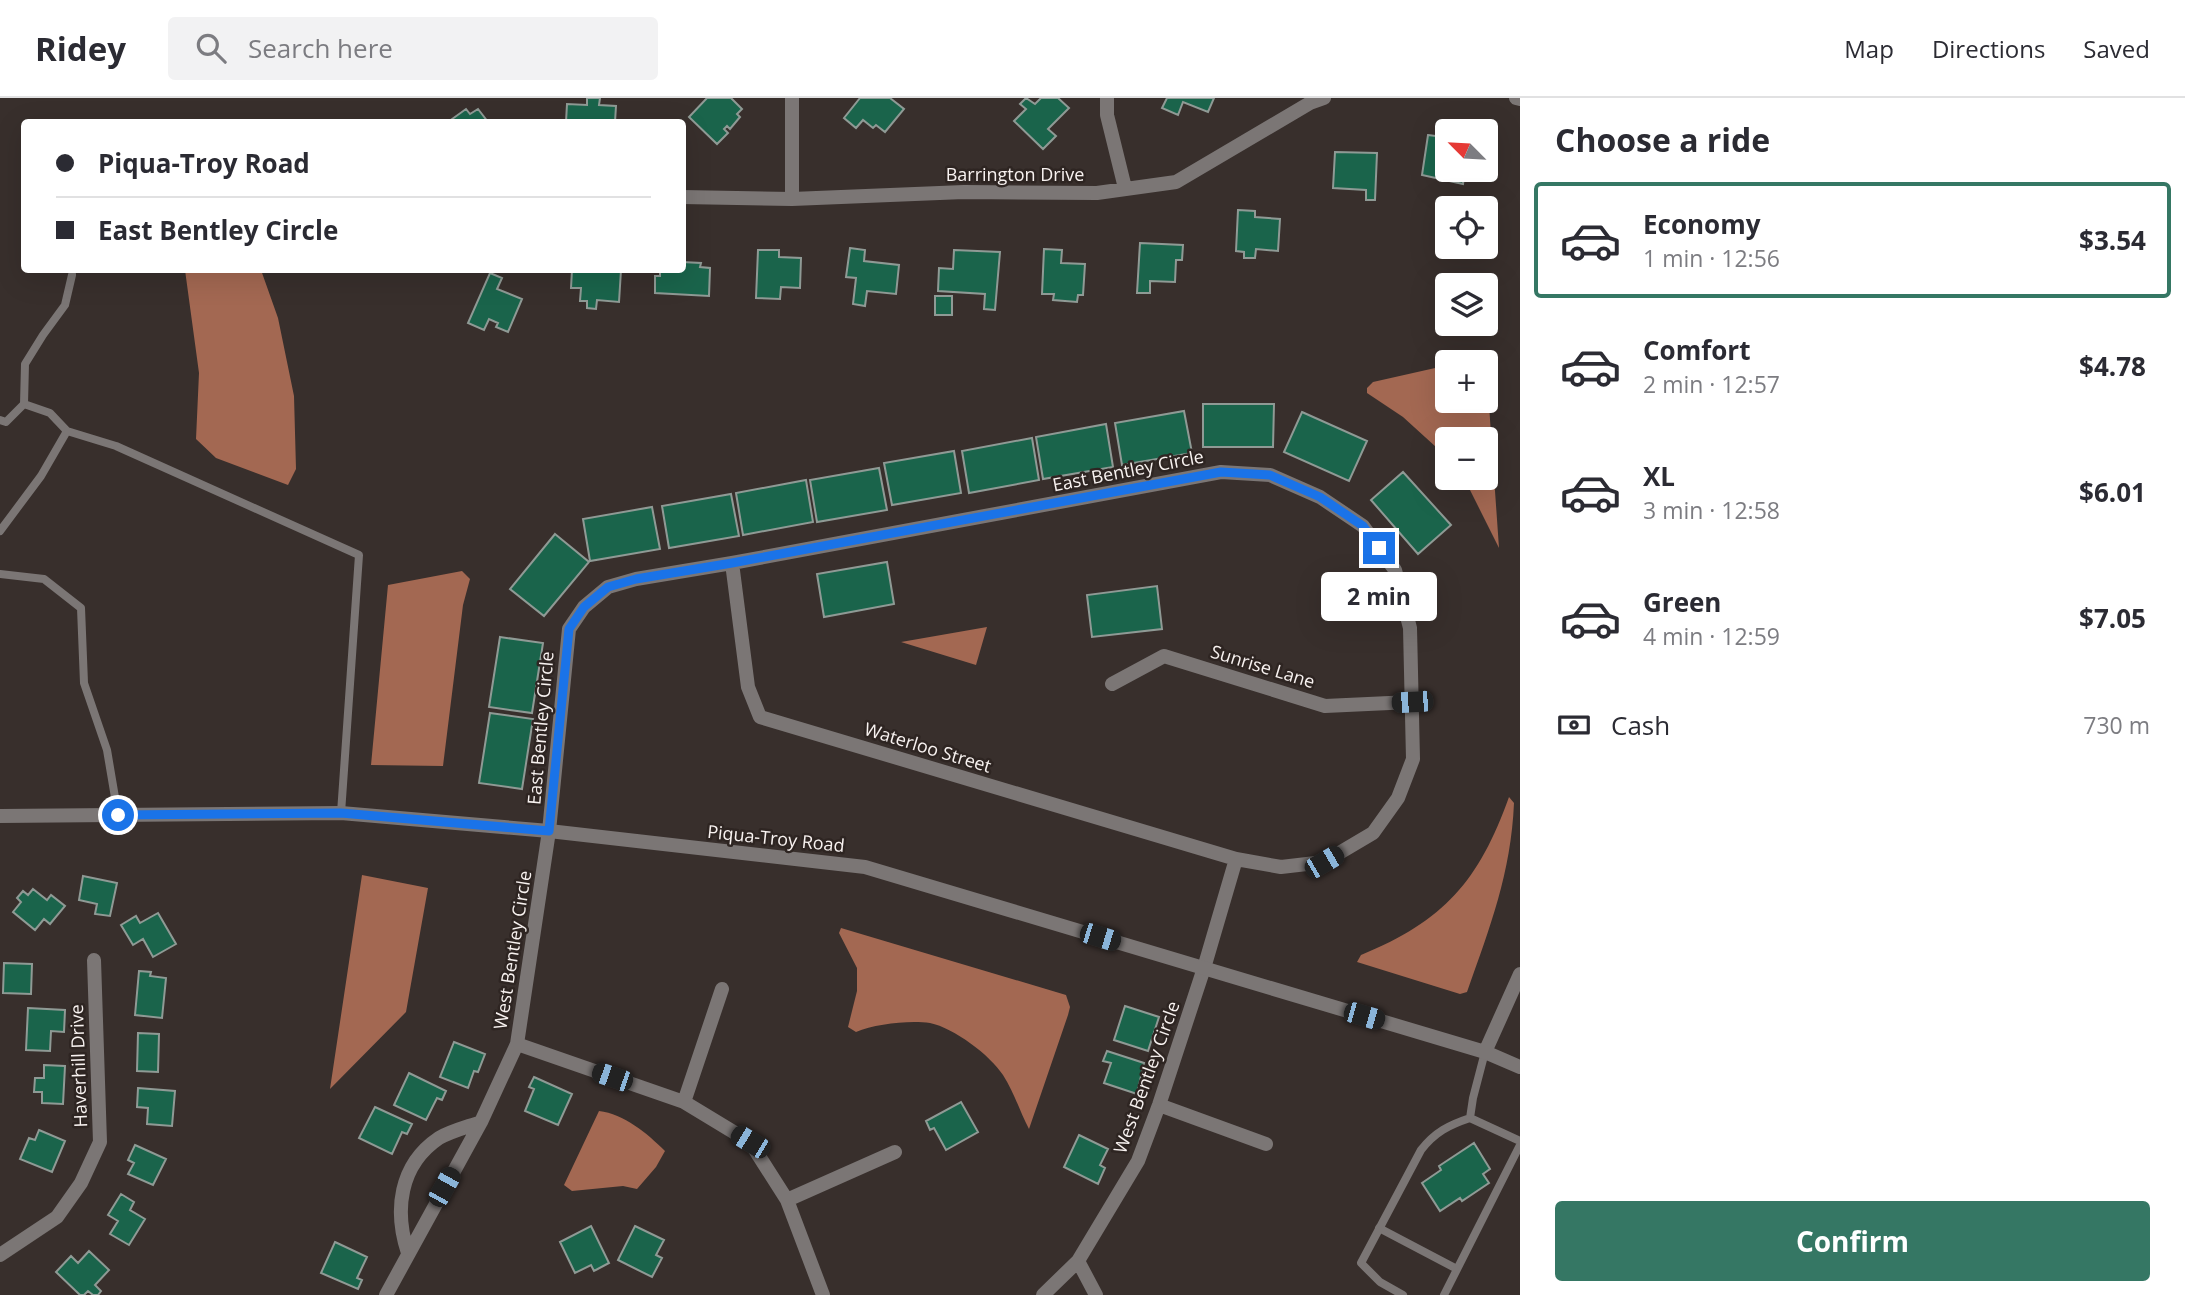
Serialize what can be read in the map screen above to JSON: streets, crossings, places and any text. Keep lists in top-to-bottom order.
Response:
{
  "streets": {
    "street": [
      "Barrington Drive",
      "East Bentley Circle",
      "Sunrise Lane",
      "Waterloo Street",
      "Piqua-Troy Road",
      "West Bentley Circle",
      "Haverhill Drive"
    ]
  },
  "crossings": [
    ["East Bentley Circle", "Sunrise Lane"],
    ["East Bentley Circle", "Waterloo Street"],
    ["East Bentley Circle", "Piqua-Troy Road"],
    ["East Bentley Circle", "West Bentley Circle"],
    ["Piqua-Troy Road", "West Bentley Circle"]
  ],
  "north": "top left",
  "page": {
    "header": "Ridey",
    "search": "Search here",
    "nav": ["Map", "Directions", "Saved"],
    "heading": "Choose a ride",
    "map_buttons": ["+", "−"],
    "banner": ["Piqua-Troy Road", "East Bentley Circle"],
    "list": [
      {
        "name": "Economy",
        "note": "1 min · 12:56",
        "value": "$3.54"
      },
      {
        "name": "Comfort",
        "note": "2 min · 12:57",
        "value": "$4.78"
      },
      {
        "name": "XL",
        "note": "3 min · 12:58",
        "value": "$6.01"
      },
      {
        "name": "Green",
        "note": "4 min · 12:59",
        "value": "$7.05"
      }
    ],
    "bubble": "2 min",
    "pay": ["Cash", "730 m"],
    "buttons": "Confirm"
  }
}
